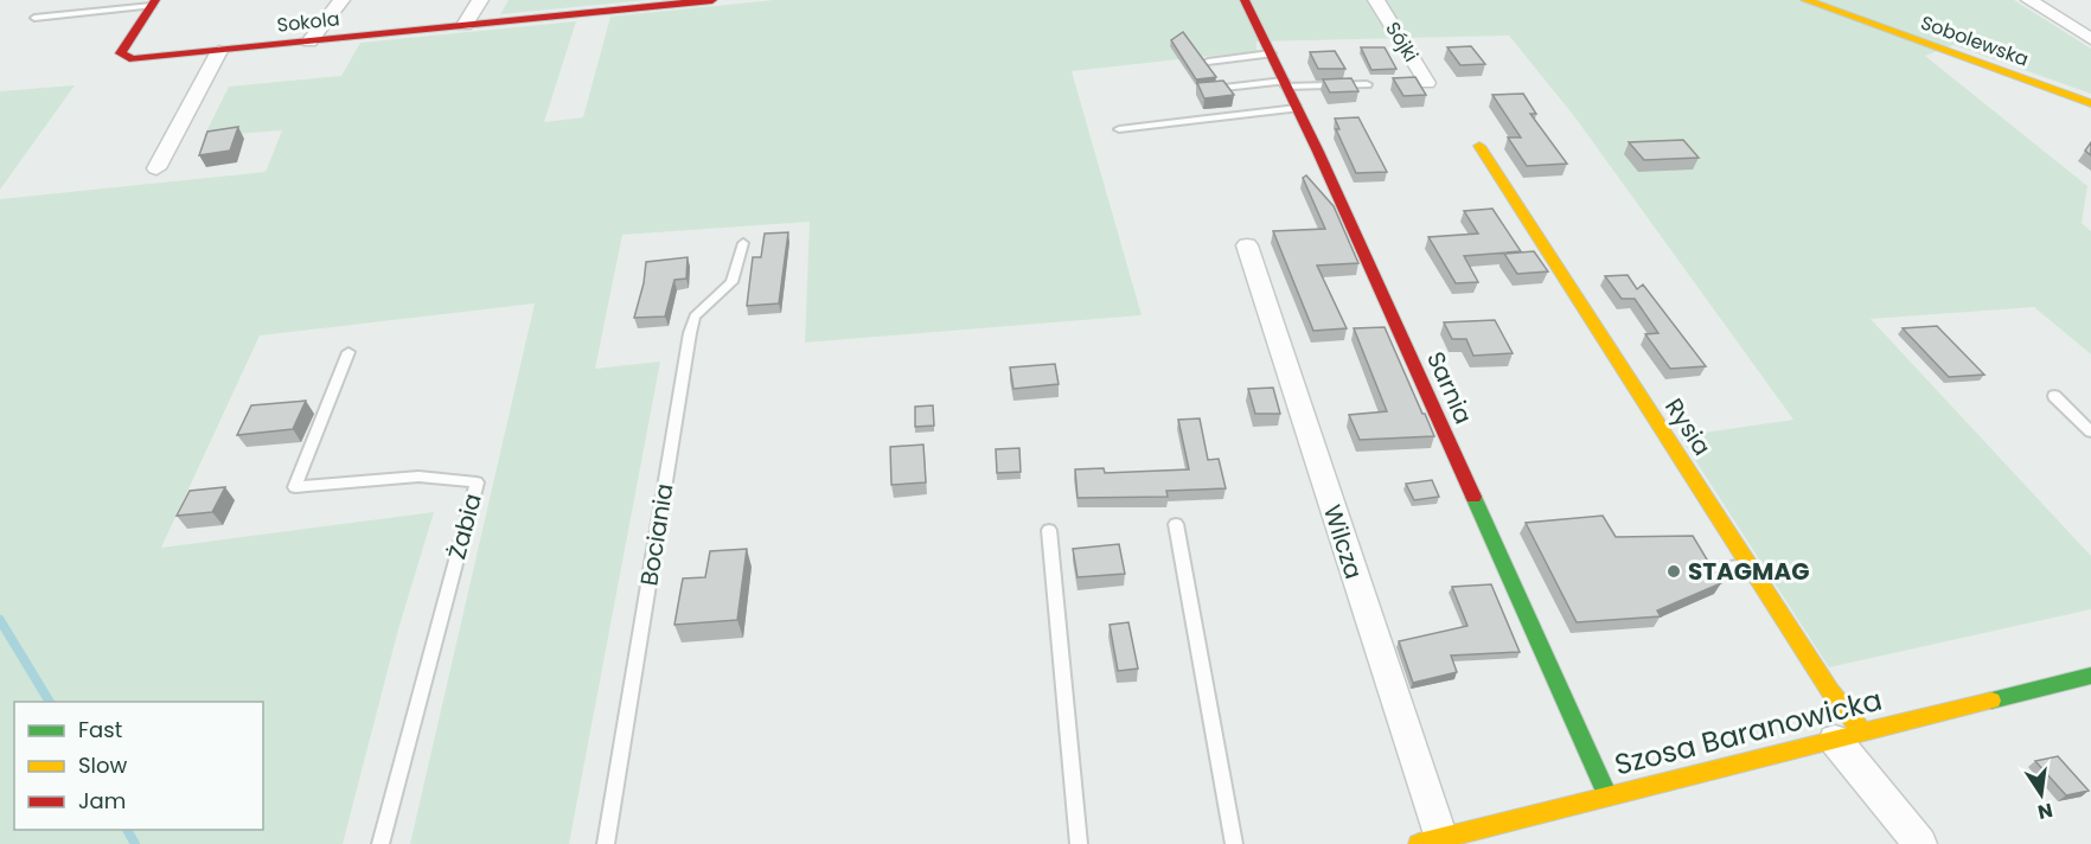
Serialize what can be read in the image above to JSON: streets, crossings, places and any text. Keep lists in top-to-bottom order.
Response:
{
  "streets": {
    "street": [
      "Sokola",
      "Sobolewska",
      "Sójki",
      "Sarnia",
      "Rysia",
      "Wilcza",
      "Szosa Baranowicka"
    ],
    "lane": ["Żabia", "Bociania"]
  },
  "crossings": [
    ["Sarnia", "Szosa Baranowicka"],
    ["Rysia", "Szosa Baranowicka"],
    ["Wilcza", "Szosa Baranowicka"]
  ],
  "places": ["STAGMAG"],
  "legend": ["Fast", "Slow", "Jam"],
  "north": "bottom"
}
